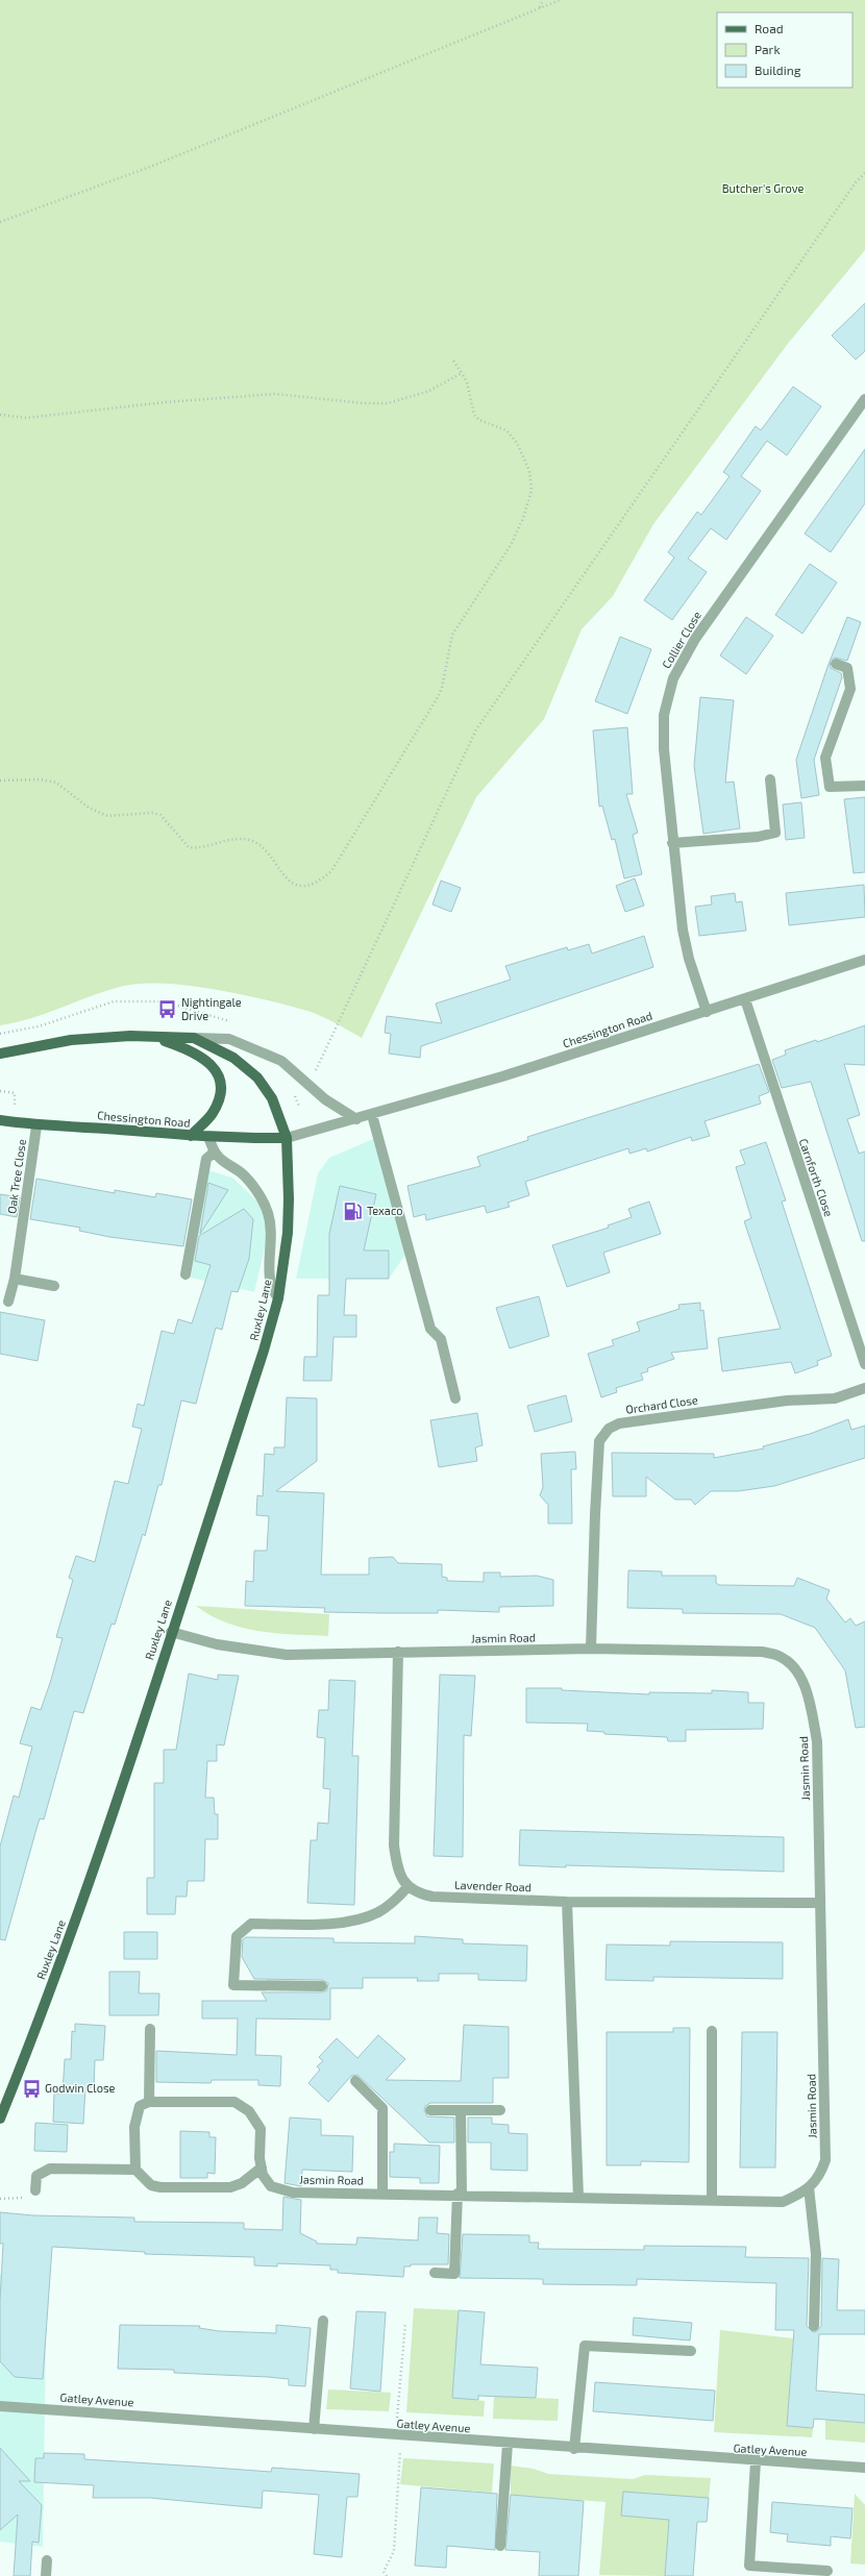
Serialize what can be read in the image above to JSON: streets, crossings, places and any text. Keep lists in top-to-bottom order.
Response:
{
  "streets": {
    "main road": ["Chessington Road", "Ruxley Lane"],
    "street": [
      "Collier Close",
      "Oak Tree Close",
      "Carnforth Close",
      "Orchard Close",
      "Jasmin Road",
      "Lavender Road",
      "Gatley Avenue"
    ]
  },
  "crossings": [
    ["Collier Close", "Chessington Road"],
    ["Chessington Road", "Oak Tree Close"],
    ["Chessington Road", "Carnforth Close"],
    ["Chessington Road", "Ruxley Lane"],
    ["Ruxley Lane", "Jasmin Road"],
    ["Orchard Close", "Jasmin Road"],
    ["Jasmin Road", "Lavender Road"]
  ],
  "parks": ["Butcher's Grove"],
  "places": {
    "bus stop": ["Nightingale Drive", "Godwin Close"],
    "fuel station": ["Texaco"]
  },
  "legend": ["Road", "Park", "Building"]
}
